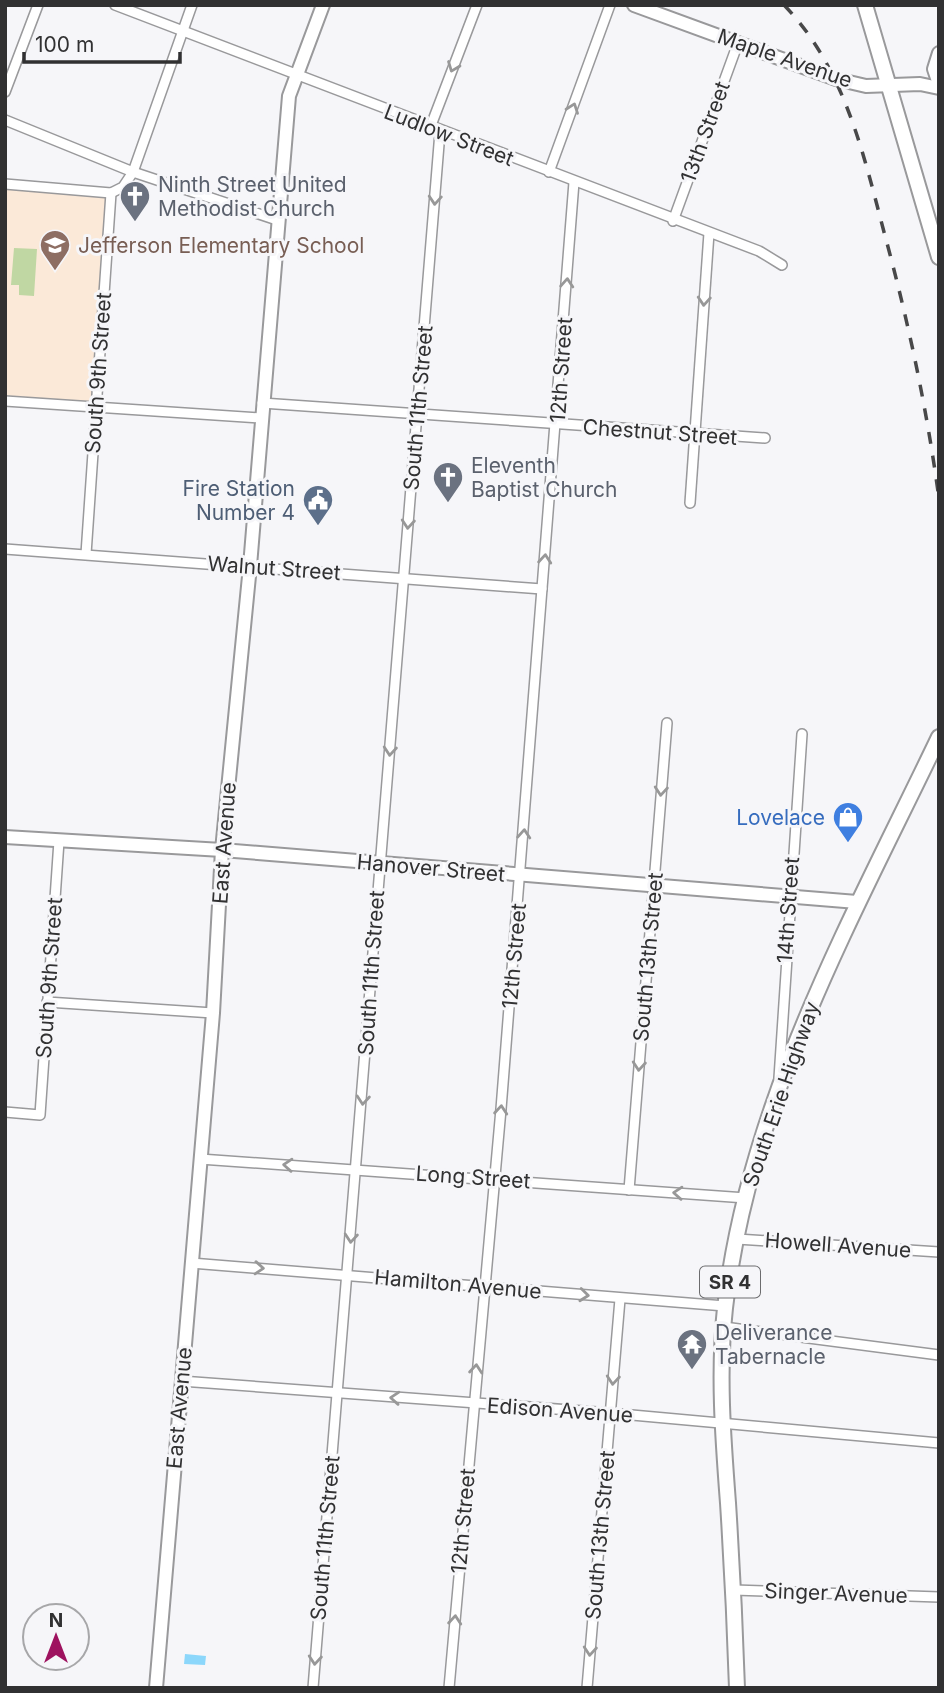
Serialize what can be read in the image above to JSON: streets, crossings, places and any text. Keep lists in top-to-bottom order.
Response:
{
  "streets": {
    "main road": ["South Erie Highway", "SR 4"],
    "street": [
      "Maple Avenue",
      "13th Street",
      "Ludlow Street",
      "12th Street",
      "South 9th Street",
      "South 11th Street",
      "Chestnut Street",
      "Walnut Street",
      "East Avenue",
      "Hanover Street",
      "14th Street",
      "South 13th Street",
      "Long Street",
      "Howell Avenue",
      "Hamilton Avenue",
      "Edison Avenue",
      "Singer Avenue"
    ]
  },
  "crossings": [
    ["Maple Avenue", "13th Street"],
    ["13th Street", "Ludlow Street"],
    ["Ludlow Street", "12th Street"],
    ["Ludlow Street", "South 11th Street"],
    ["Ludlow Street", "East Avenue"],
    ["12th Street", "Chestnut Street"],
    ["12th Street", "Walnut Street"],
    ["12th Street", "Hanover Street"],
    ["12th Street", "Long Street"],
    ["12th Street", "Hamilton Avenue"],
    ["12th Street", "Edison Avenue"],
    ["South 9th Street", "Walnut Street"],
    ["South 9th Street", "Hanover Street"],
    ["South 11th Street", "Chestnut Street"],
    ["South 11th Street", "Walnut Street"],
    ["South 11th Street", "Hanover Street"],
    ["South 11th Street", "Long Street"],
    ["South 11th Street", "Hamilton Avenue"],
    ["South 11th Street", "Edison Avenue"],
    ["Chestnut Street", "East Avenue"],
    ["Walnut Street", "East Avenue"],
    ["East Avenue", "Hanover Street"],
    ["East Avenue", "Long Street"],
    ["East Avenue", "Hamilton Avenue"],
    ["East Avenue", "Edison Avenue"],
    ["Hanover Street", "14th Street"],
    ["Hanover Street", "South 13th Street"],
    ["Hanover Street", "South Erie Highway"],
    ["14th Street", "South Erie Highway"],
    ["South 13th Street", "Long Street"],
    ["South 13th Street", "Hamilton Avenue"],
    ["South 13th Street", "Edison Avenue"],
    ["South Erie Highway", "Long Street"],
    ["South Erie Highway", "Howell Avenue"],
    ["South Erie Highway", "Hamilton Avenue"],
    ["South Erie Highway", "Edison Avenue"],
    ["South Erie Highway", "Singer Avenue"]
  ],
  "one_way": [
    "12th Street",
    "South 11th Street",
    "South 13th Street",
    "Long Street",
    "Hamilton Avenue"
  ],
  "places": {
    "church": ["Ninth Street United Methodist Church", "Eleventh Baptist Church"],
    "school or university": ["Jefferson Elementary School"],
    "public building": ["Fire Station Number 4"],
    "shop": ["Lovelace"],
    "temple": ["Deliverance Tabernacle"]
  },
  "scale_bar": "100 m",
  "north": "top"
}
